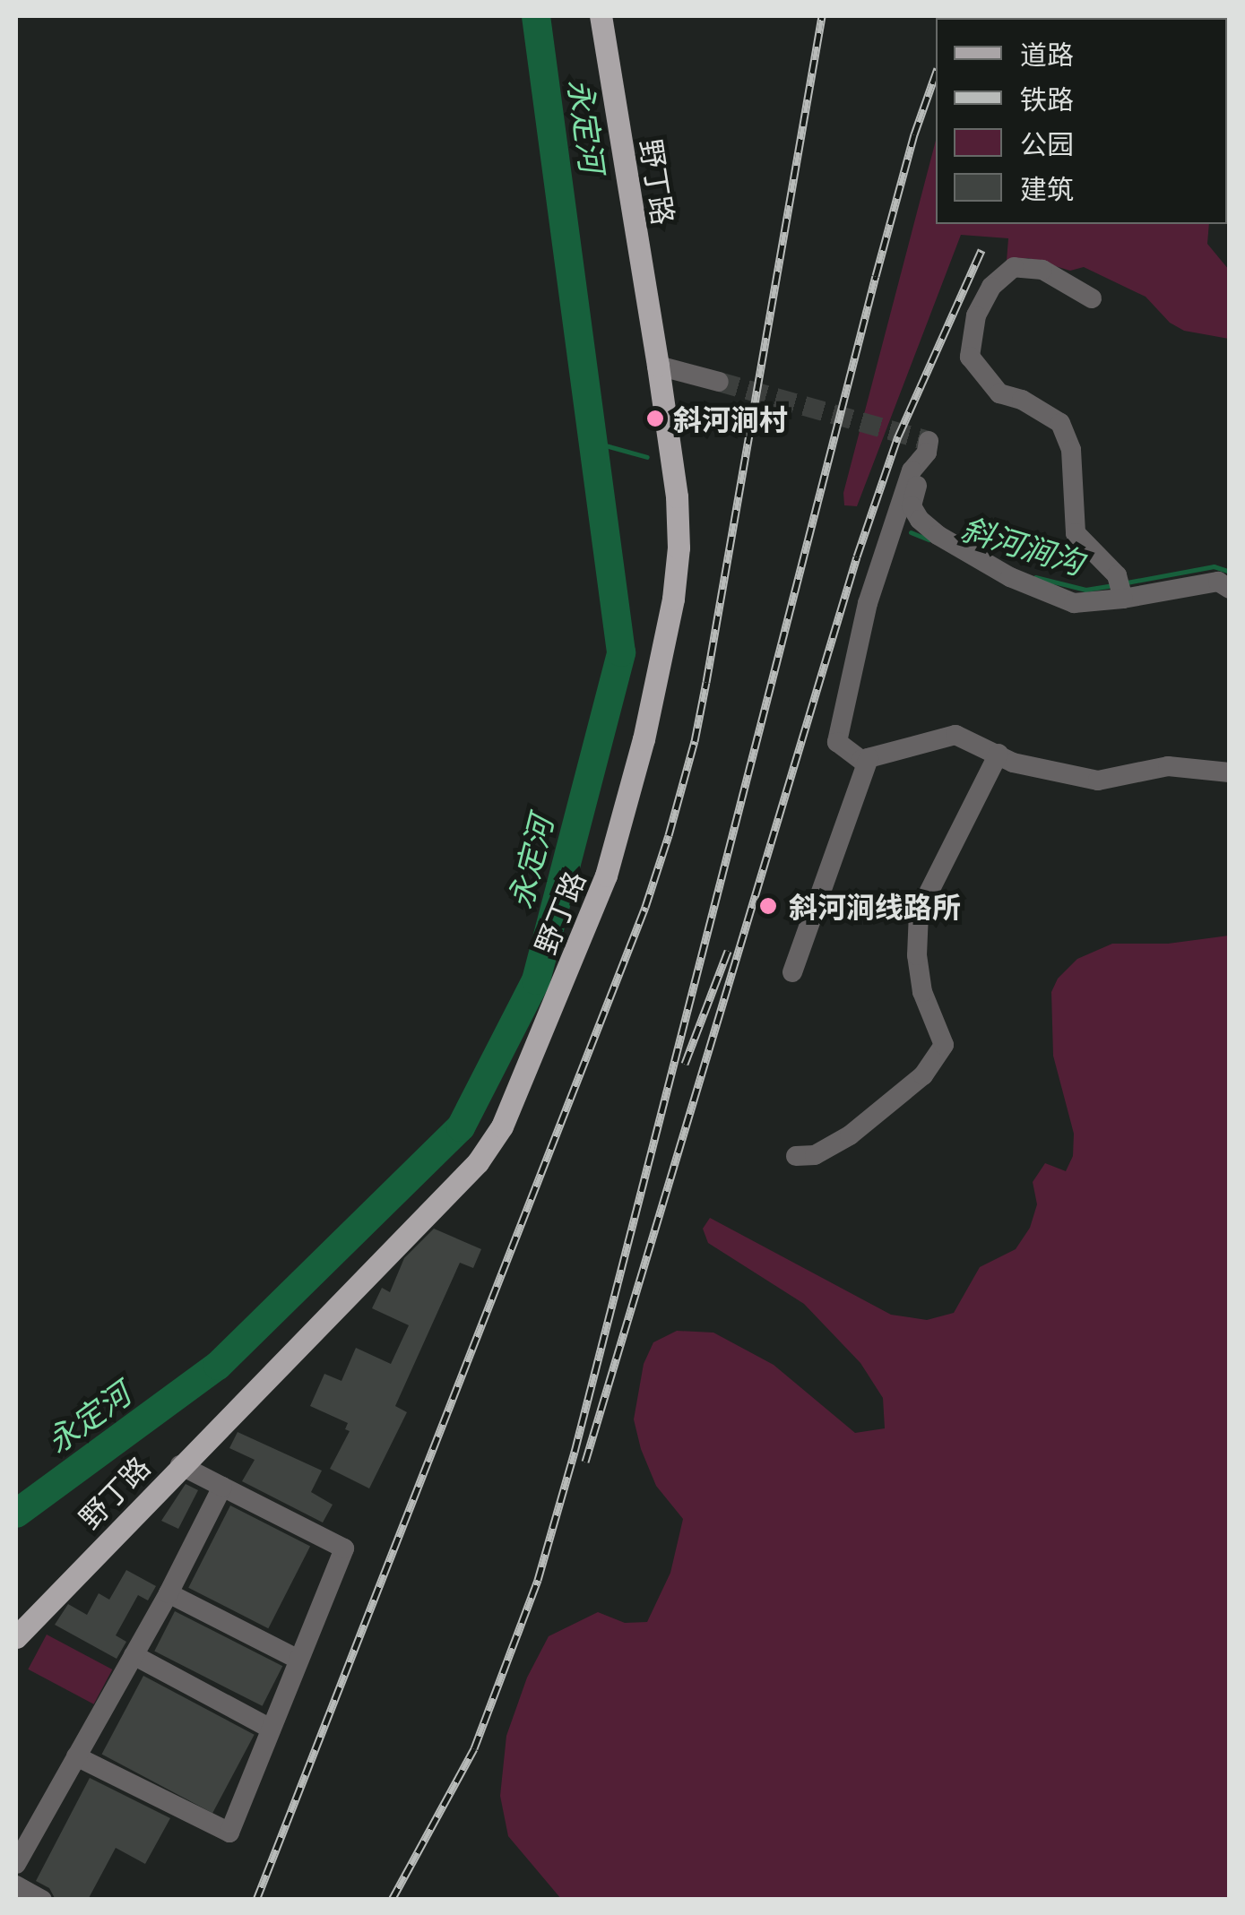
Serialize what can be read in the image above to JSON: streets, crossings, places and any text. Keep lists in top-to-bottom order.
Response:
{
  "streets": {
    "main road": ["野丁路"]
  },
  "water": ["永定河", "斜河涧沟"],
  "places": ["斜河涧村", "斜河涧线路所"],
  "legend": [
    "道路",
    "铁路",
    "公园",
    "建筑"
  ]
}
